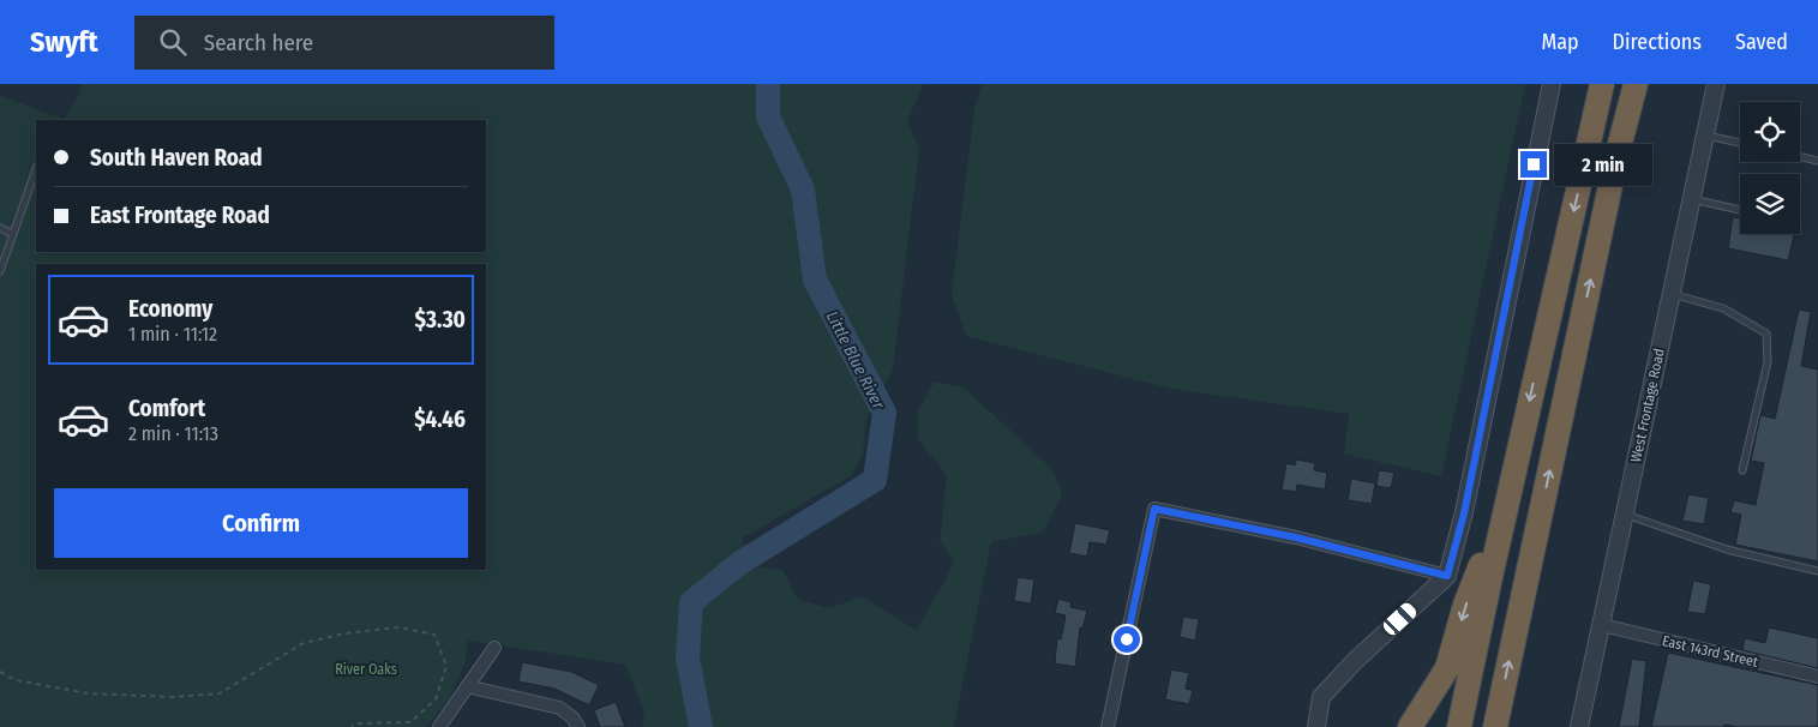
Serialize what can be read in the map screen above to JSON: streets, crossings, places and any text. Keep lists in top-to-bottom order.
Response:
{
  "streets": {
    "street": ["West Frontage Road", "East 143rd Street"]
  },
  "crossings": [
    ["West Frontage Road", "East 143rd Street"]
  ],
  "water": ["Little Blue River"],
  "parks": ["River Oaks"],
  "page": {
    "header": "Swyft",
    "search": "Search here",
    "nav": ["Map", "Directions", "Saved"],
    "banner": ["South Haven Road", "East Frontage Road"],
    "bubble": "2 min",
    "list": [
      {
        "name": "Economy",
        "note": "1 min · 11:12",
        "value": "$3.30"
      },
      {
        "name": "Comfort",
        "note": "2 min · 11:13",
        "value": "$4.46"
      }
    ],
    "buttons": "Confirm"
  }
}
